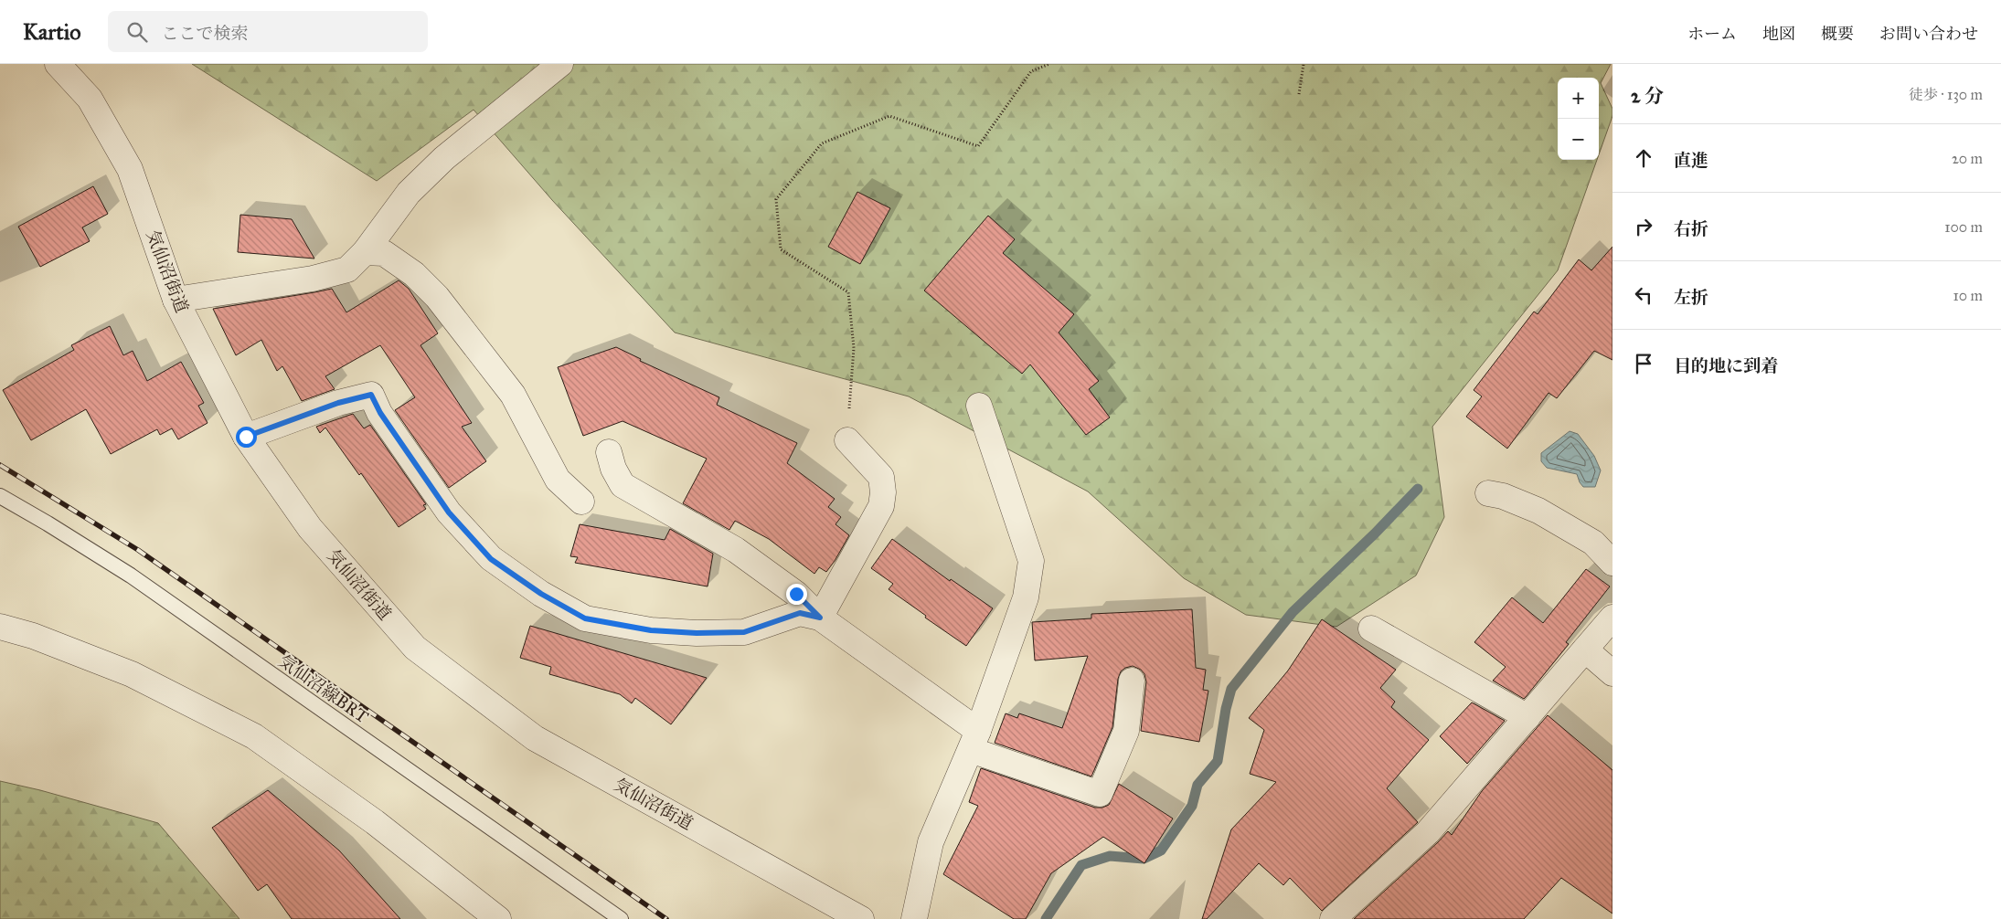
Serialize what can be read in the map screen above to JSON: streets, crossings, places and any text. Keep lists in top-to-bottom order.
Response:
{
  "streets": {
    "street": ["気仙沼街道"],
    "lane": ["気仙沼線BRT"]
  },
  "page": {
    "header": "Kartio",
    "search": "ここで検索",
    "nav": [
      "ホーム",
      "地図",
      "概要",
      "お問い合わせ"
    ],
    "heading": ["2 分", "徒歩 · 130 m"],
    "map_buttons": ["+", "−"],
    "list": [
      ["直進", "20 m"],
      ["右折", "100 m"],
      ["左折", "10 m"],
      "目的地に到着"
    ]
  }
}
